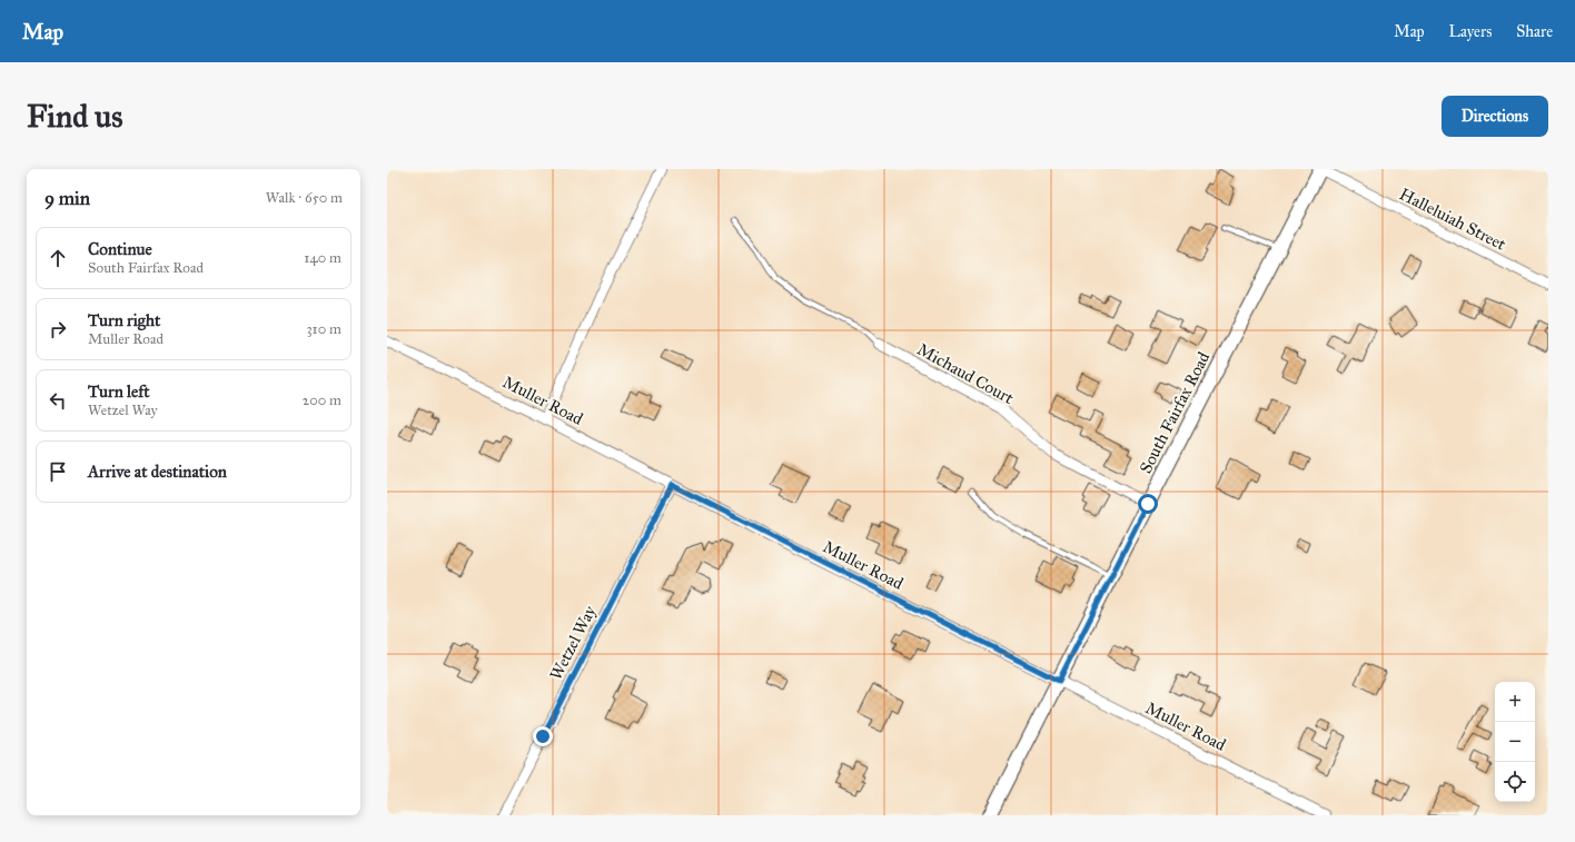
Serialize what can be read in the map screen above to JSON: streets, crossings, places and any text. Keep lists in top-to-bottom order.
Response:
{
  "streets": {
    "street": [
      "Halleluiah Street",
      "Michaud Court",
      "Muller Road",
      "South Fairfax Road",
      "Wetzel Way"
    ]
  },
  "crossings": [
    ["Halleluiah Street", "South Fairfax Road"],
    ["Michaud Court", "South Fairfax Road"],
    ["Muller Road", "South Fairfax Road"],
    ["Muller Road", "Wetzel Way"]
  ],
  "page": {
    "header": "Map",
    "nav": ["Map", "Layers", "Share"],
    "buttons": "Directions",
    "title": "Find us",
    "heading": ["9 min", "Walk · 650 m"],
    "list": [
      ["Continue", "South Fairfax Road", "140 m"],
      ["Turn right", "Muller Road", "310 m"],
      ["Turn left", "Wetzel Way", "200 m"],
      "Arrive at destination"
    ],
    "map_buttons": ["+", "−"]
  }
}
